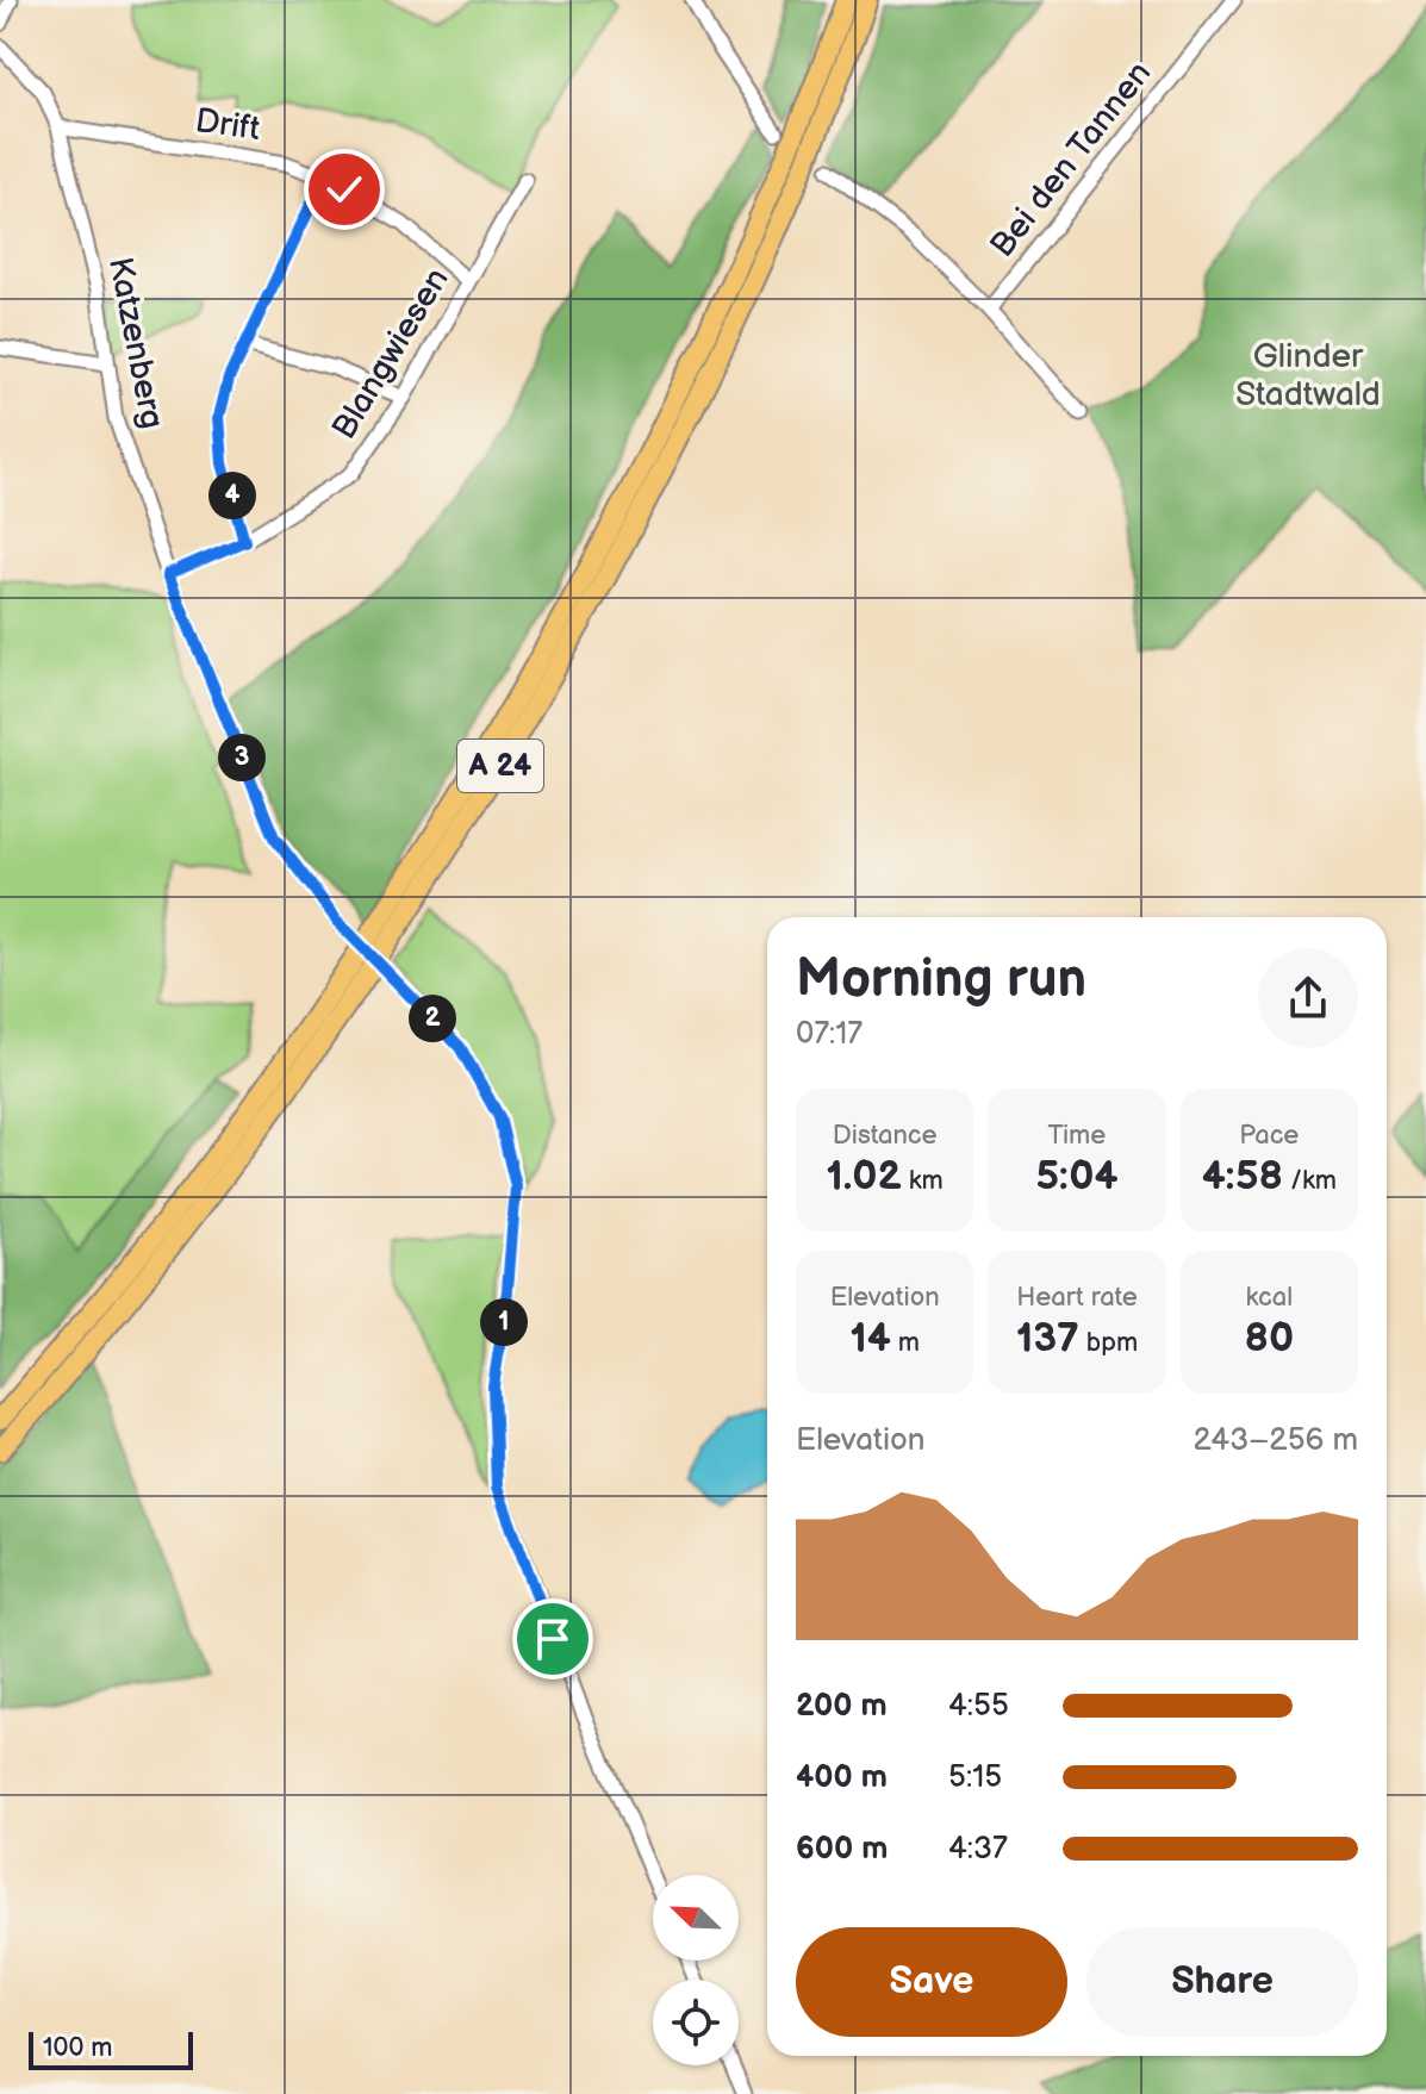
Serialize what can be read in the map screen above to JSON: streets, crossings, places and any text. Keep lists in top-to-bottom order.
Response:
{
  "streets": {
    "highway": ["A 24"],
    "street": [
      "Drift",
      "Bei den Tannen",
      "Katzenberg",
      "Blangwiesen"
    ]
  },
  "crossings": [
    ["Drift", "Katzenberg"],
    ["Drift", "Blangwiesen"],
    ["Katzenberg", "Blangwiesen"]
  ],
  "parks": ["Glinder Stadtwald"],
  "scale_bar": "100 m",
  "north": "top left",
  "page": {
    "pins": [
      "4",
      "3",
      "2",
      "1"
    ],
    "heading": ["Morning run", "07:17"],
    "stats": [
      ["Distance", "1.02 km"],
      ["Time", "5:04"],
      ["Pace", "4:58 /km"],
      ["Elevation", "14 m"],
      ["Heart rate", "137 bpm"],
      ["kcal", "80"]
    ],
    "chart": ["Elevation", "243–256 m"],
    "list": [
      {
        "name": "200 m",
        "note": "4:55"
      },
      {
        "name": "400 m",
        "note": "5:15"
      },
      {
        "name": "600 m",
        "note": "4:37"
      }
    ],
    "buttons": ["Save", "Share"],
    "scale": "100 m"
  }
}
